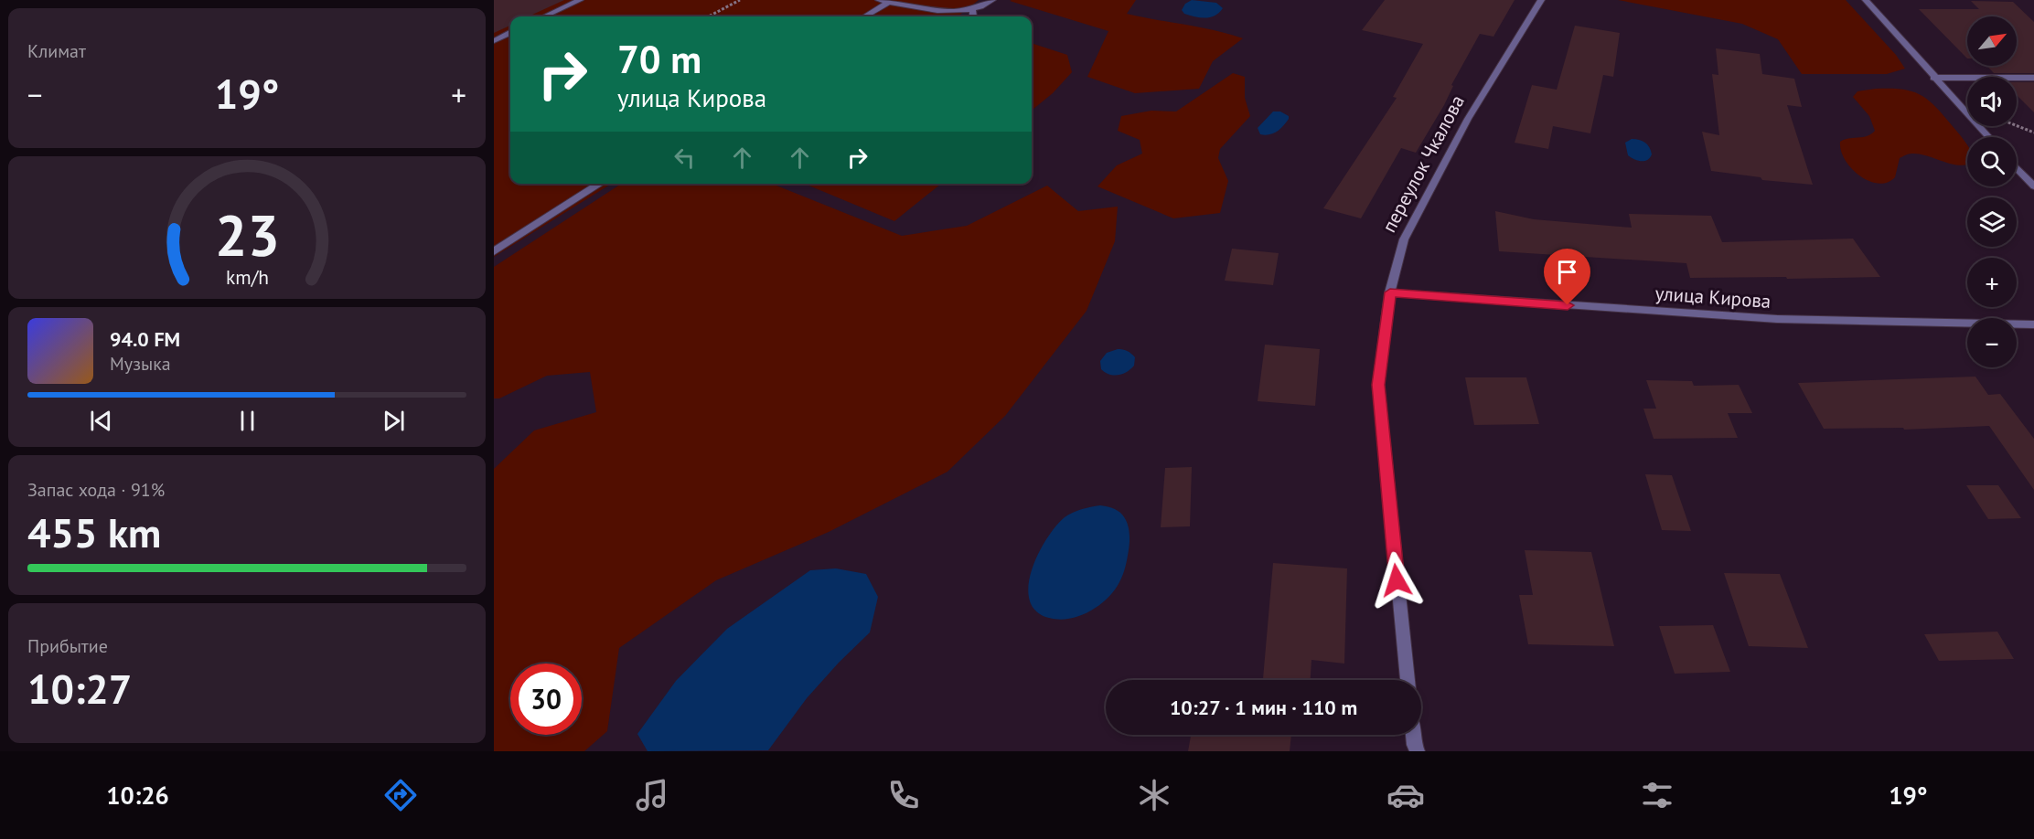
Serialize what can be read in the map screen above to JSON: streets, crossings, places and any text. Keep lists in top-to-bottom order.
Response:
{
  "streets": {
    "street": ["переулок Чкалова", "улица Кирова"]
  },
  "crossings": [
    ["переулок Чкалова", "улица Кирова"]
  ],
  "north": "top right",
  "page": {
    "tile": [
      "Климат",
      ["Запас хода · 91%", "455 km"],
      ["Прибытие", "10:27"]
    ],
    "map_buttons": ["+", "−"],
    "turn": ["70 m", "улица Кирова"],
    "heat": ["−", "19°", "+"],
    "song": ["94.0 FM", "Музыка"],
    "limit": "30",
    "trip": "10:27 · 1 мин · 110 m",
    "tabs": ["10:26", "19°"],
    "gauge": ["23", "km/h"]
  }
}
